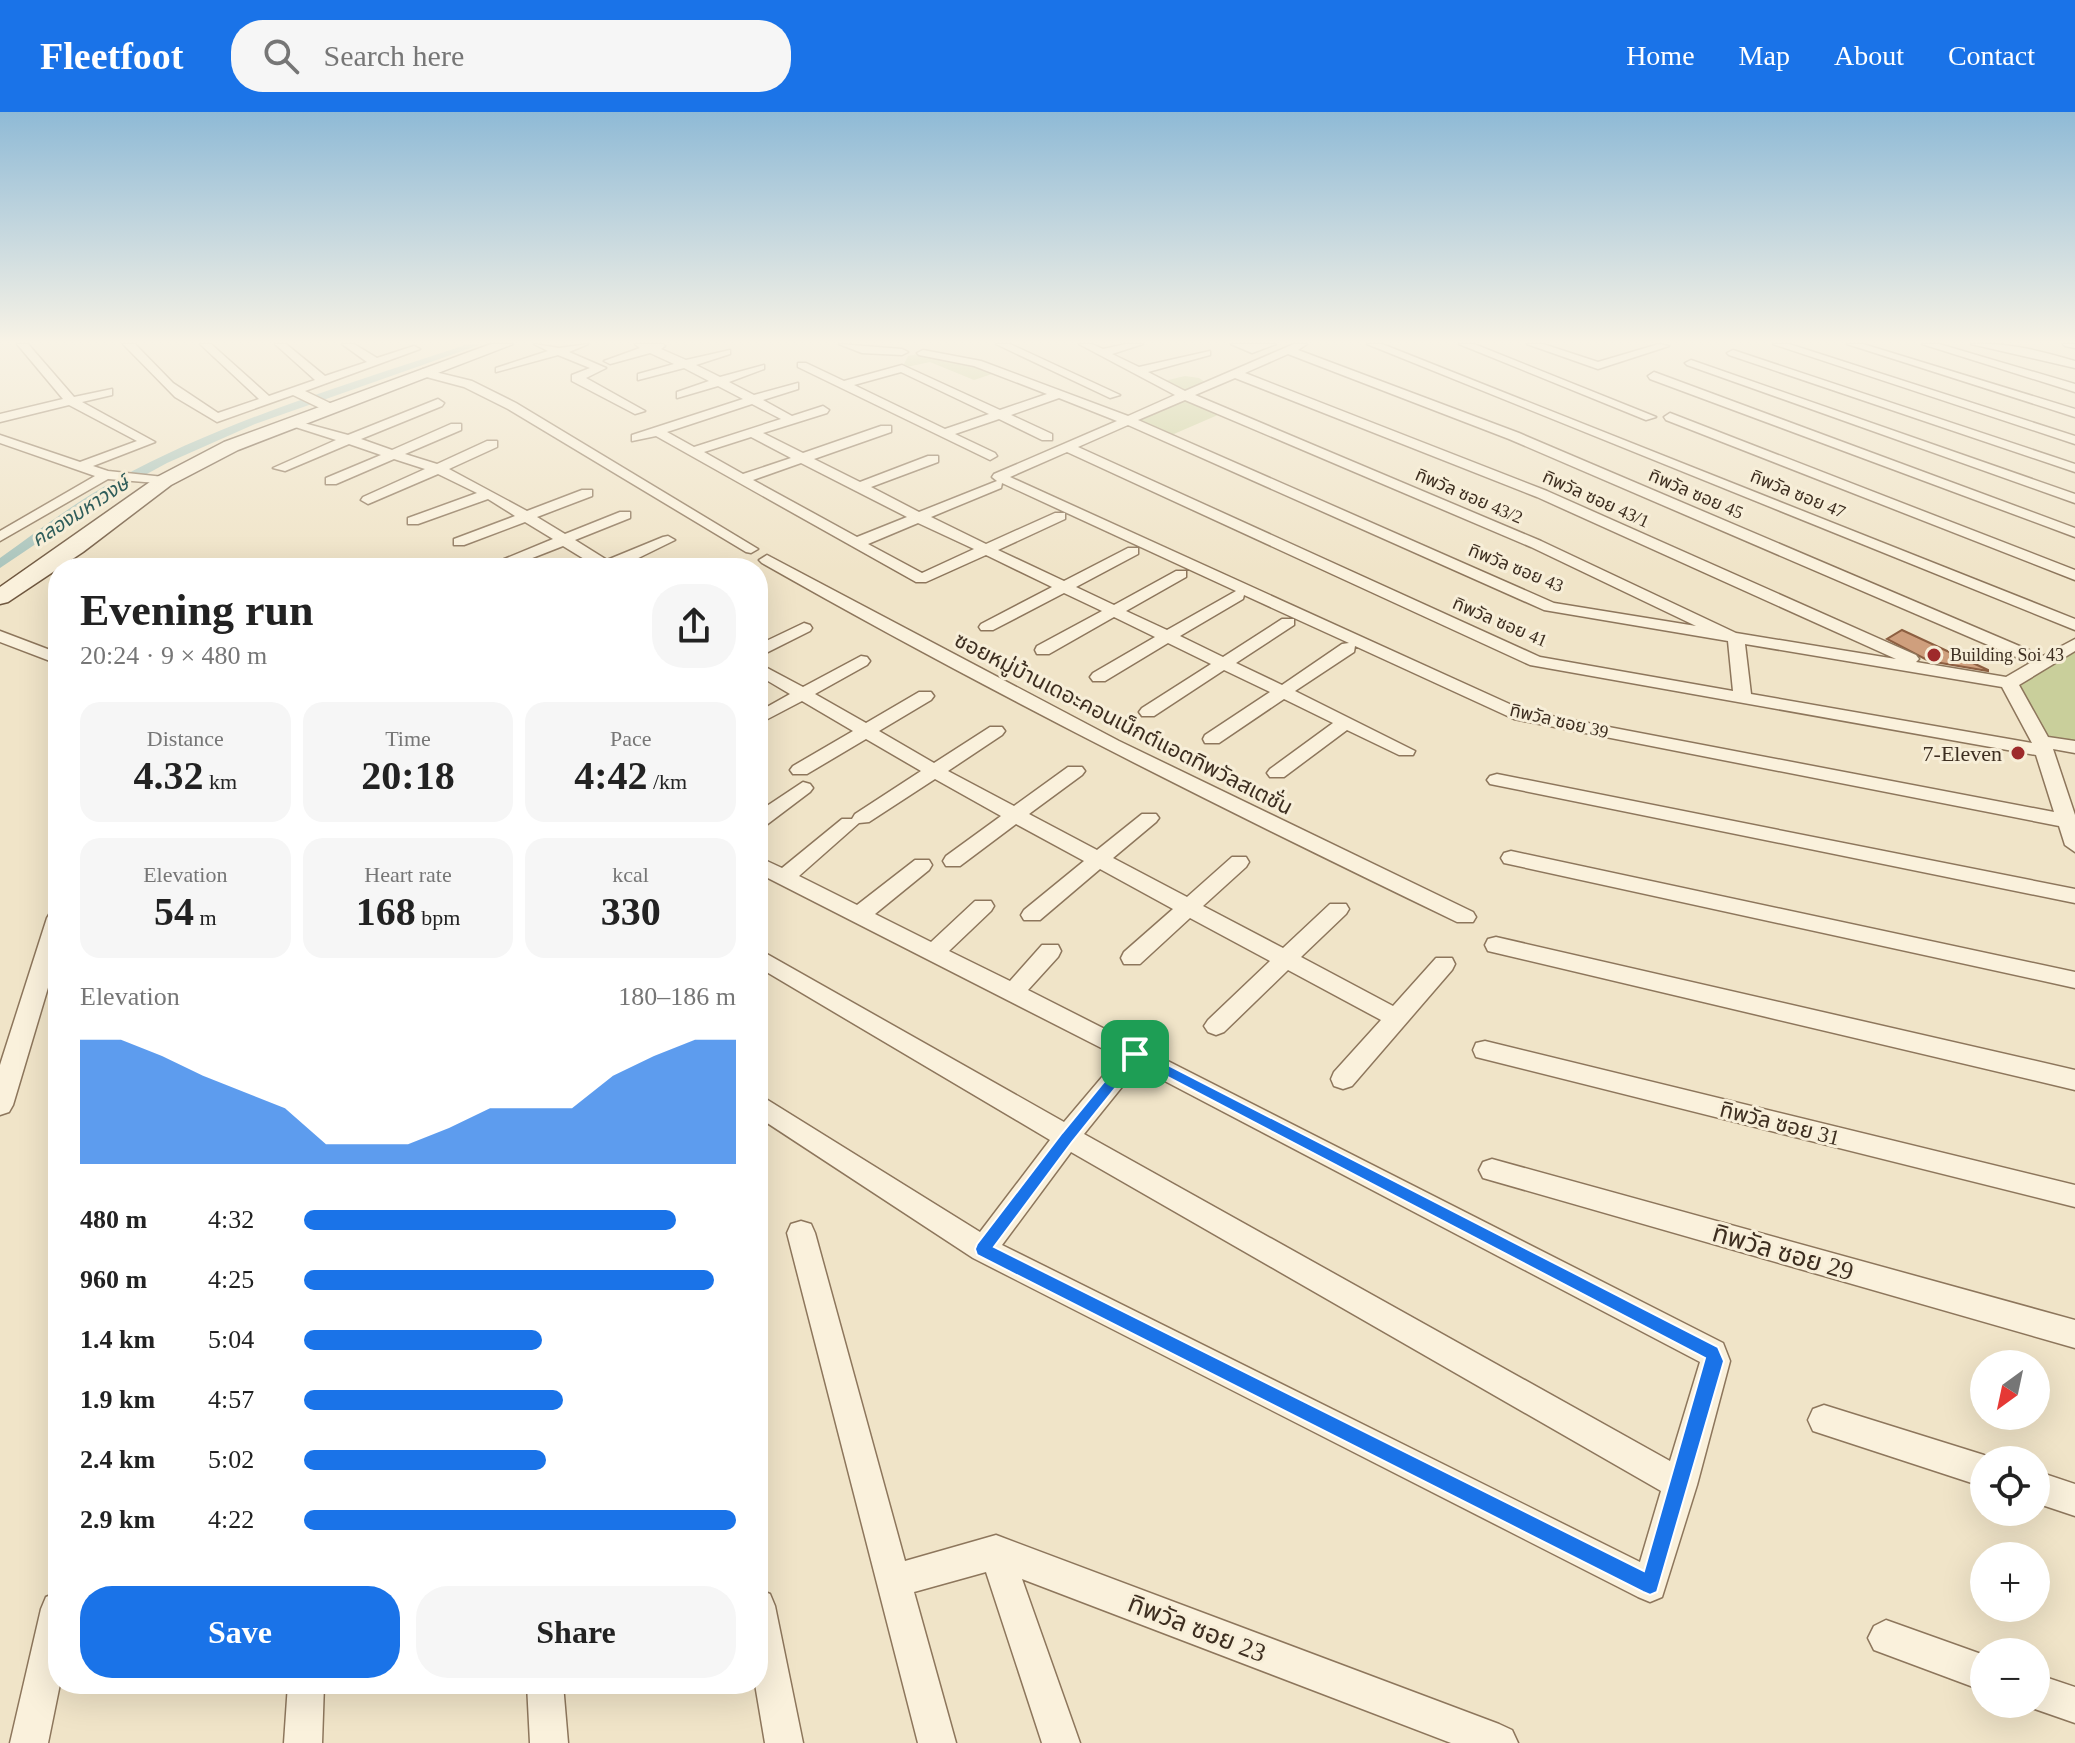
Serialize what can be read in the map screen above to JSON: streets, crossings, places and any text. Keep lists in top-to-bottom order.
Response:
{
  "streets": {
    "street": [
      "ทิพวัล ซอย 45",
      "ทิพวัล ซอย 47",
      "ทิพวัล ซอย 43/2",
      "ทิพวัล ซอย 43/1",
      "ทิพวัล ซอย 43",
      "ทิพวัล ซอย 41",
      "ทิพวัล ซอย 39",
      "ซอยหมู่บ้านเดอะคอนเน็กต์แอตทิพวัลสเตชั่น",
      "ทิพวัล ซอย 31",
      "ทิพวัล ซอย 29",
      "ทิพวัล ซอย 23"
    ]
  },
  "crossings": [
    ["ทิพวัล ซอย 43/2", "ทิพวัล ซอย 43"],
    ["ทิพวัล ซอย 43/1", "ทิพวัล ซอย 43"]
  ],
  "water": ["คลองมหาวงษ์"],
  "places": ["Building Soi 43", "7-Eleven"],
  "north": "bottom left",
  "page": {
    "header": "Fleetfoot",
    "search": "Search here",
    "nav": [
      "Home",
      "Map",
      "About",
      "Contact"
    ],
    "heading": ["Evening run", "20:24 · 9 × 480 m"],
    "stats": [
      ["Distance", "4.32 km"],
      ["Time", "20:18"],
      ["Pace", "4:42 /km"],
      ["Elevation", "54 m"],
      ["Heart rate", "168 bpm"],
      ["kcal", "330"]
    ],
    "chart": ["Elevation", "180–186 m"],
    "list": [
      {
        "name": "480 m",
        "note": "4:32"
      },
      {
        "name": "960 m",
        "note": "4:25"
      },
      {
        "name": "1.4 km",
        "note": "5:04"
      },
      {
        "name": "1.9 km",
        "note": "4:57"
      },
      {
        "name": "2.4 km",
        "note": "5:02"
      },
      {
        "name": "2.9 km",
        "note": "4:22"
      }
    ],
    "map_buttons": ["+", "−"],
    "buttons": ["Save", "Share"]
  }
}
